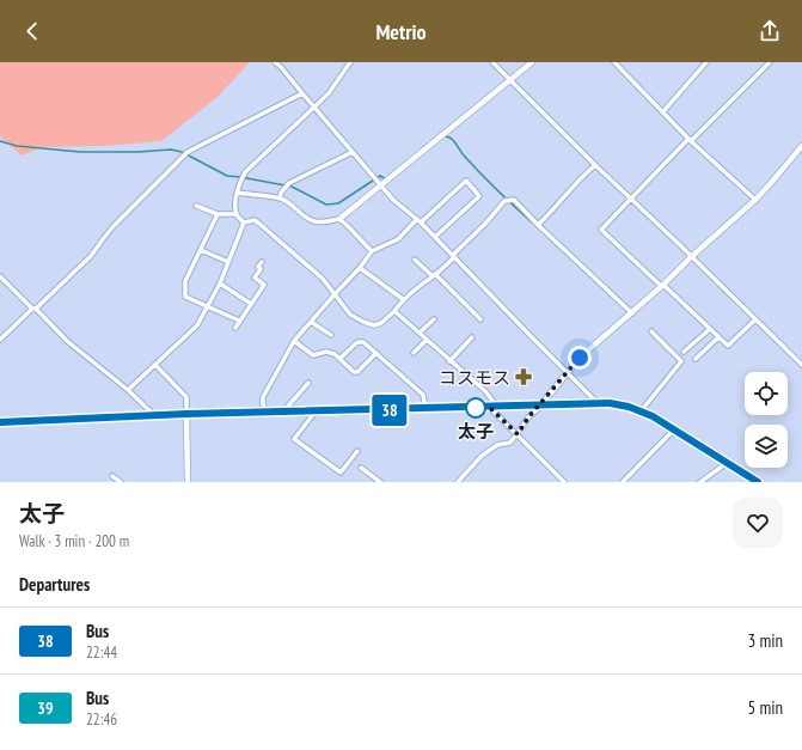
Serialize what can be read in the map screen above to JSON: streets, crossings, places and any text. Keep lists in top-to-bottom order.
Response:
{
  "places": {
    "pharmacy": ["コスモス"],
    "other": ["太子"]
  },
  "lines": ["bus line 38"],
  "page": {
    "header": "Metrio",
    "on_map": "38",
    "heading": [
      ["太子", "Walk · 3 min · 200 m"],
      "Departures"
    ],
    "list": [
      {
        "mark": "38",
        "name": "Bus",
        "note": "22:44",
        "value": "3 min"
      },
      {
        "mark": "39",
        "name": "Bus",
        "note": "22:46",
        "value": "5 min"
      }
    ]
  }
}
